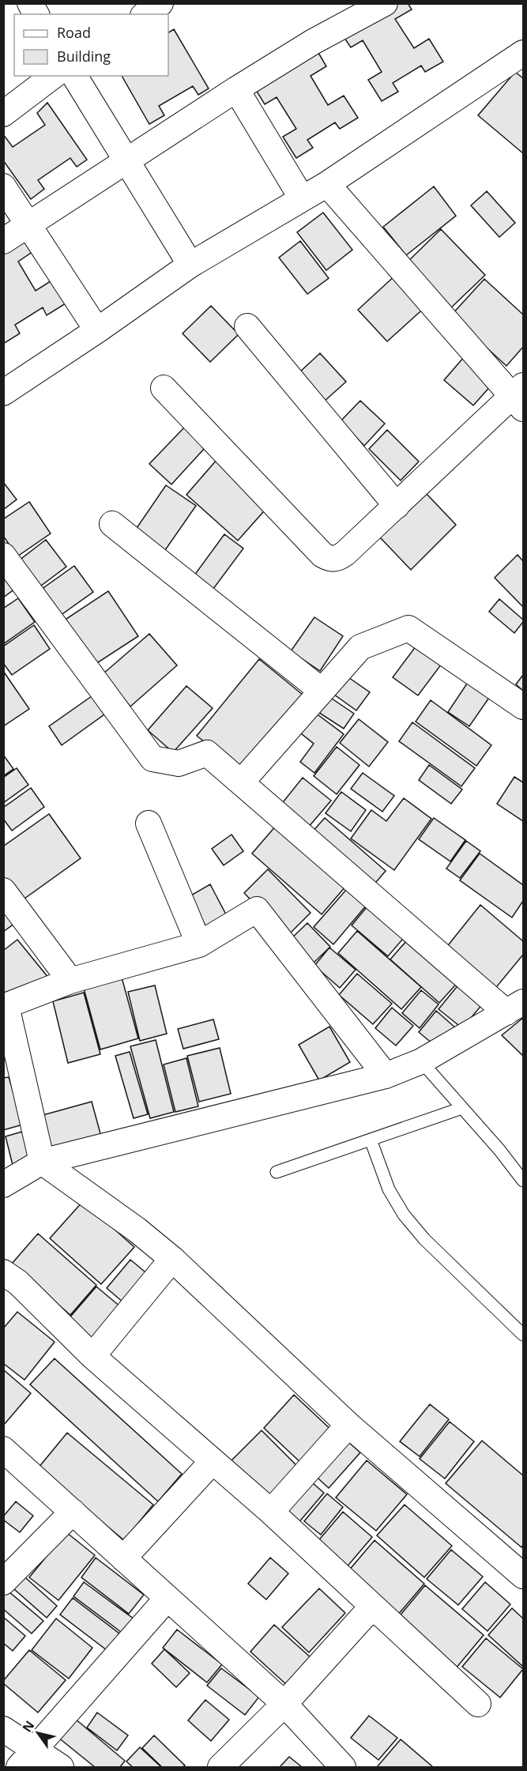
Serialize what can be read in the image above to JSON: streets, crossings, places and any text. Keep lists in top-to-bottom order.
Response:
{
  "legend": ["Road", "Building"],
  "north": "top left"
}
